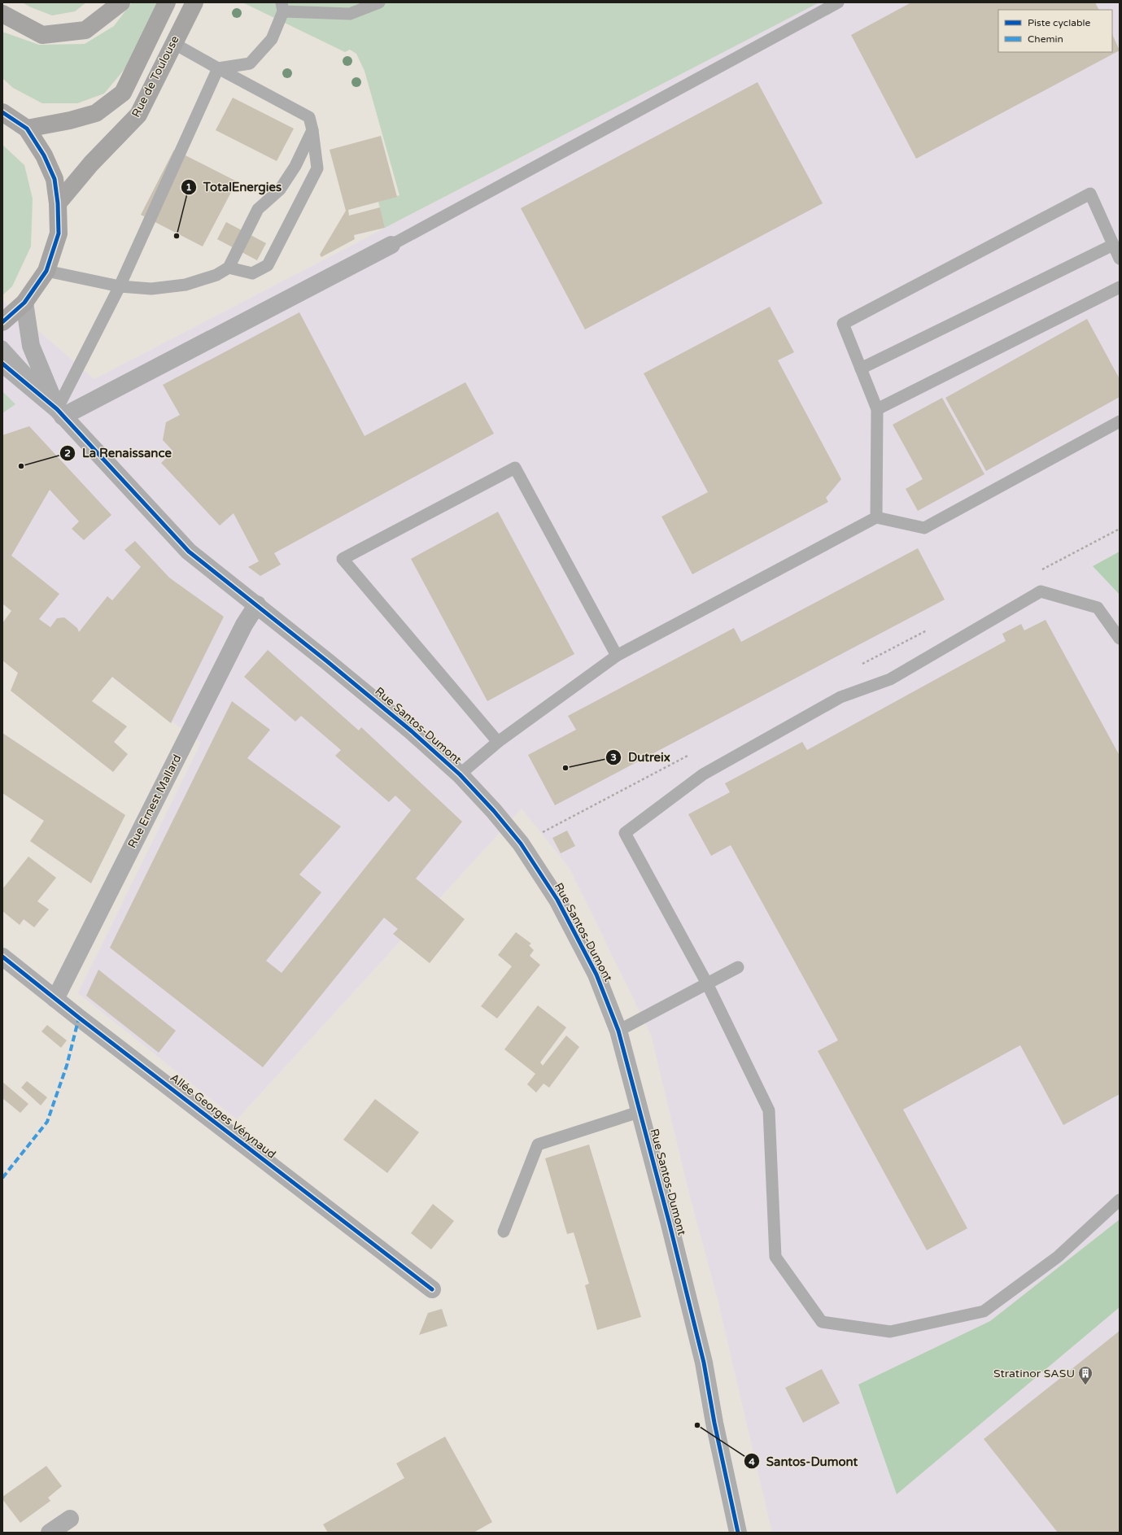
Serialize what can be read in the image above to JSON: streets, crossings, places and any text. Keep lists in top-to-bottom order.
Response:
{
  "streets": {
    "main road": ["Rue de Toulouse"],
    "street": ["Rue Santos-Dumont", "Rue Ernest Mallard", "Allée Georges Vérynaud"]
  },
  "crossings": [
    ["Rue Santos-Dumont", "Rue Ernest Mallard"],
    ["Rue Ernest Mallard", "Allée Georges Vérynaud"]
  ],
  "places": {
    "other": [
      "TotalEnergies",
      "La Renaissance",
      "Dutreix",
      "Santos-Dumont"
    ],
    "building": ["Stratinor SASU"]
  },
  "legend": ["Piste cyclable", "Chemin"]
}
